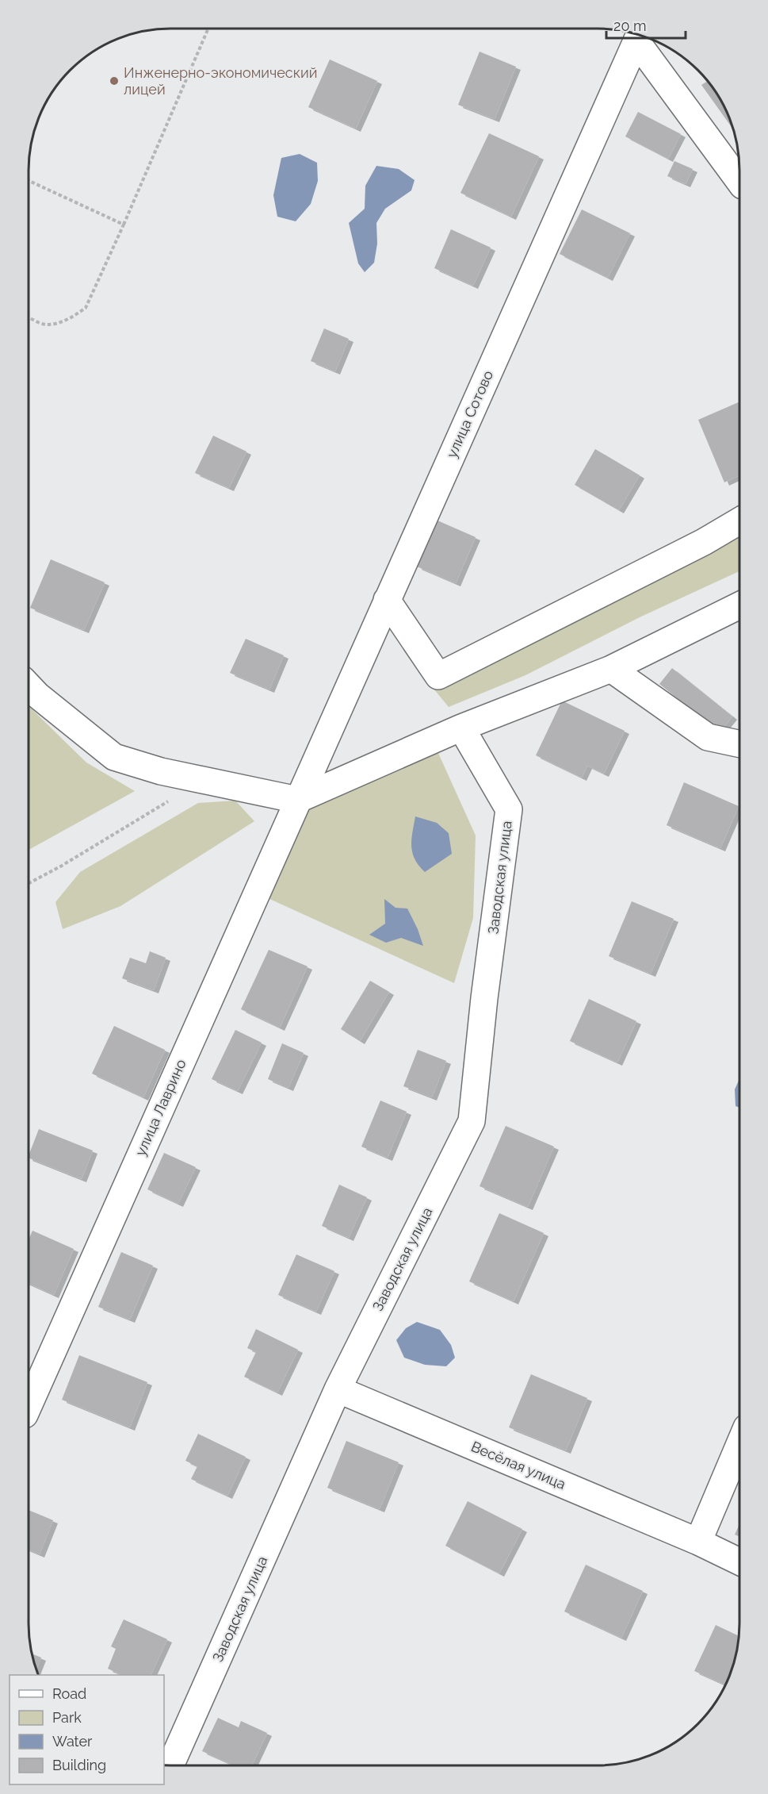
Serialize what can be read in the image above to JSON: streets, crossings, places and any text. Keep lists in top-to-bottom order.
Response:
{
  "streets": {
    "street": [
      "улица Сотово",
      "Заводская улица",
      "улица Лаврино",
      "Весёлая улица"
    ]
  },
  "crossings": [
    ["улица Сотово", "улица Лаврино"],
    ["Заводская улица", "Весёлая улица"]
  ],
  "places": ["Инженерно-экономический лицей"],
  "legend": [
    "Road",
    "Park",
    "Water",
    "Building"
  ],
  "scale_bar": "20 m"
}
